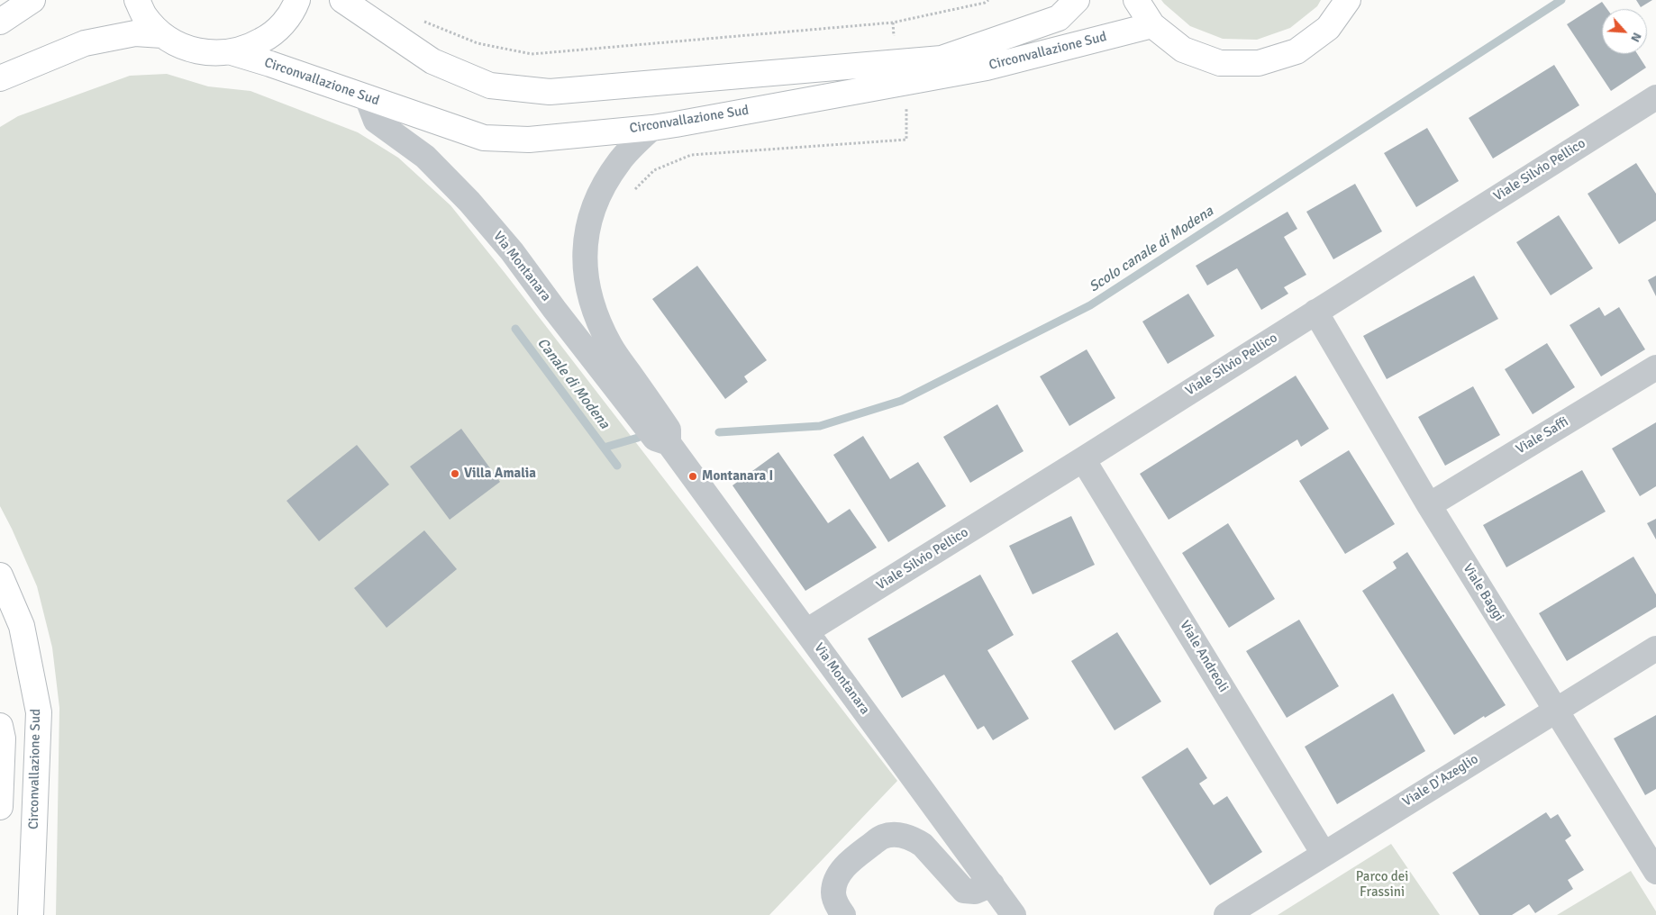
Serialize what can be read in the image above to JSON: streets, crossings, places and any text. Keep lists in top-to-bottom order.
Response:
{
  "streets": {
    "main road": ["Circonvallazione Sud"],
    "street": [
      "Viale Silvio Pellico",
      "Via Montanara",
      "Viale Saffi",
      "Viale Baggi",
      "Viale Andreoli",
      "Viale D'Azeglio"
    ]
  },
  "crossings": [
    ["Circonvallazione Sud", "Via Montanara"],
    ["Viale Silvio Pellico", "Via Montanara"],
    ["Viale Silvio Pellico", "Viale Baggi"],
    ["Viale Silvio Pellico", "Viale Andreoli"],
    ["Viale Saffi", "Viale Baggi"],
    ["Viale Baggi", "Viale D'Azeglio"],
    ["Viale Andreoli", "Viale D'Azeglio"]
  ],
  "water": ["Scolo canale di Modena", "Canale di Modena"],
  "parks": ["Parco dei Frassini"],
  "places": ["Villa Amalia", "Montanara I"],
  "north": "bottom right"
}
